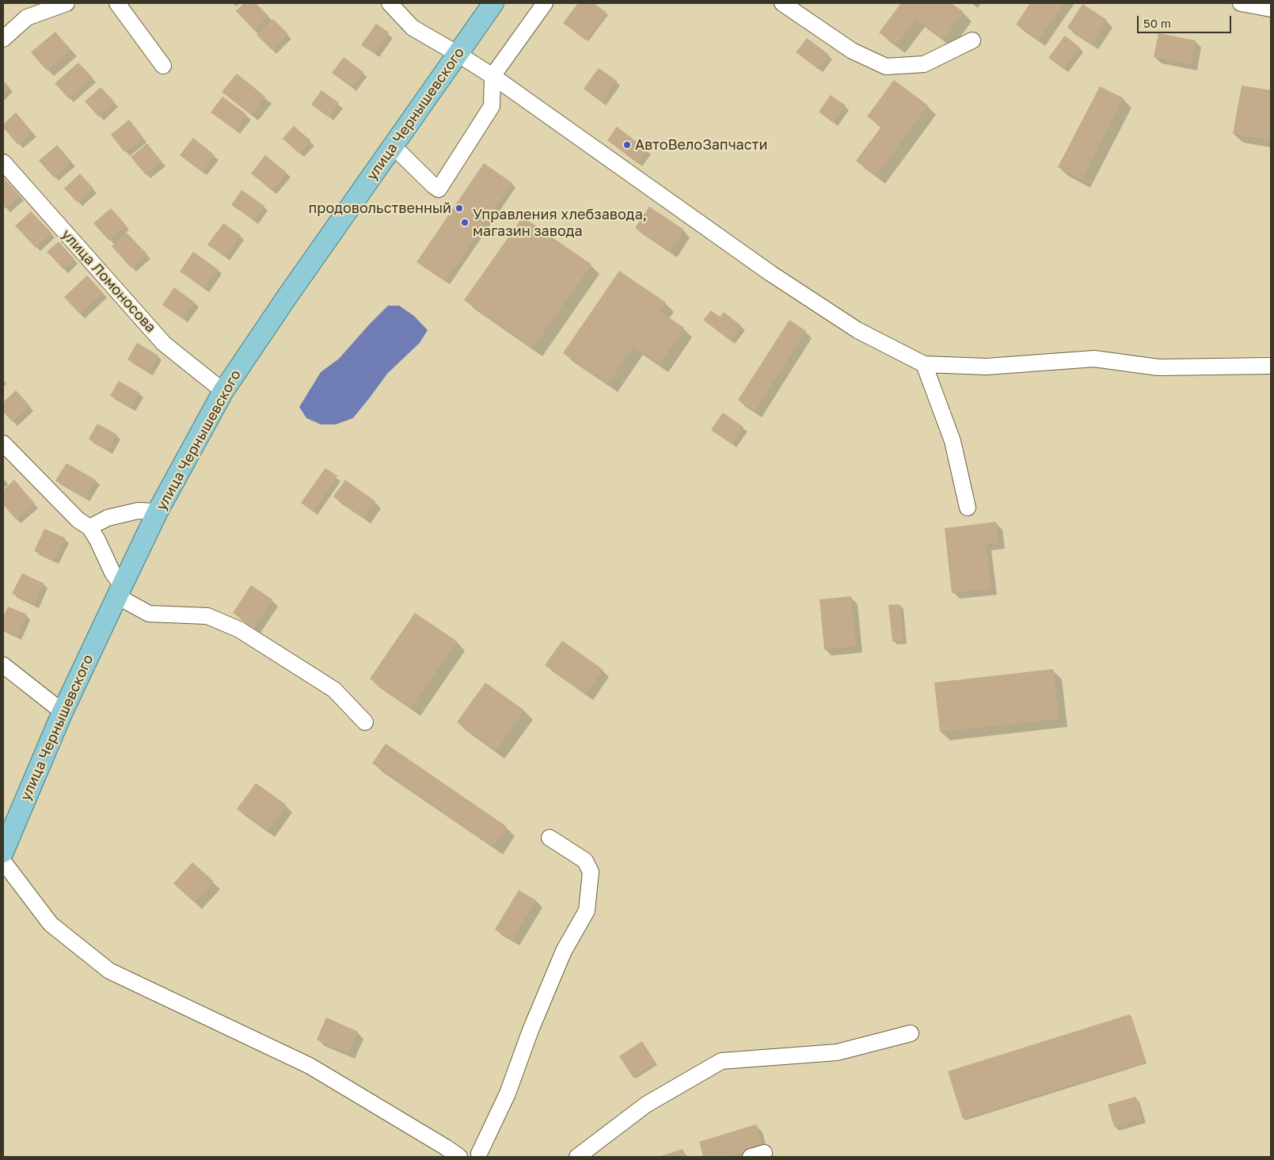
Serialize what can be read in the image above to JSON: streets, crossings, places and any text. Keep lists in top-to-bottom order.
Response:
{
  "streets": {
    "main road": ["улица Чернышевского"],
    "street": ["улица Ломоносова"]
  },
  "crossings": [
    ["улица Чернышевского", "улица Ломоносова"]
  ],
  "places": ["АвтоВелоЗапчасти", "продовольственный", "Управления хлебзавода, магазин завода"],
  "scale_bar": "50 m"
}
